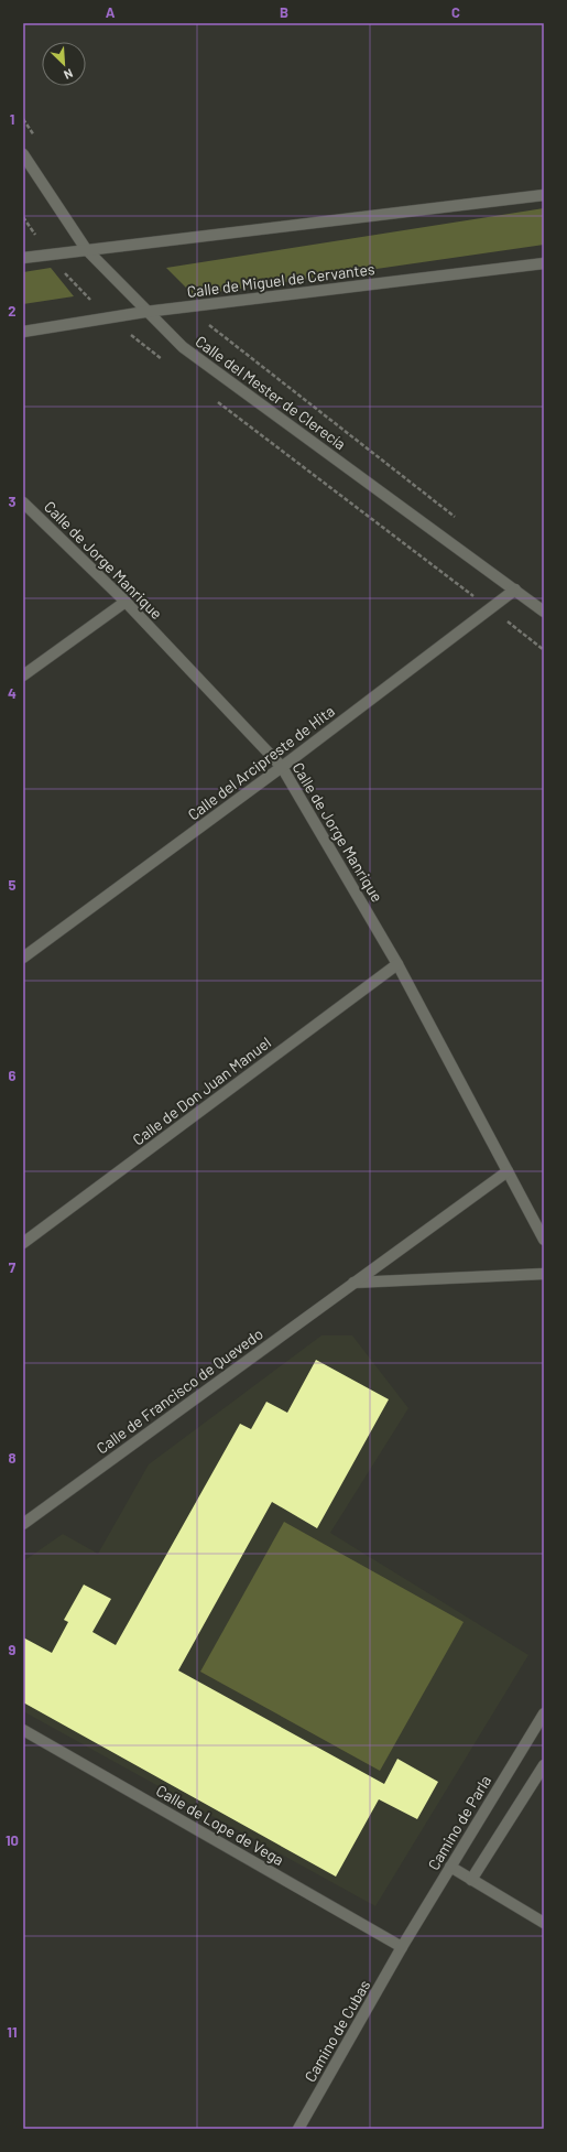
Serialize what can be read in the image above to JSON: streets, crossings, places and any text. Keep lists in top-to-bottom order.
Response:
{
  "streets": {
    "street": [
      "Calle de Miguel de Cervantes",
      "Calle del Mester de Clerecía",
      "Calle de Jorge Manrique",
      "Calle del Arcipreste de Hita",
      "Calle de Don Juan Manuel",
      "Calle de Francisco de Quevedo",
      "Camino de Parla",
      "Calle de Lope de Vega",
      "Camino de Cubas"
    ]
  },
  "crossings": [
    ["Calle de Miguel de Cervantes", "Calle del Mester de Clerecía"],
    ["Calle del Mester de Clerecía", "Calle del Arcipreste de Hita"],
    ["Calle de Jorge Manrique", "Calle del Arcipreste de Hita"],
    ["Calle de Jorge Manrique", "Calle de Don Juan Manuel"],
    ["Calle de Jorge Manrique", "Calle de Francisco de Quevedo"],
    ["Camino de Parla", "Calle de Lope de Vega"],
    ["Camino de Parla", "Camino de Cubas"],
    ["Calle de Lope de Vega", "Camino de Cubas"]
  ],
  "north": "bottom right",
  "grid": {
    "columns": ["A", "B", "C"],
    "rows": [
      "1",
      "2",
      "3",
      "4",
      "5",
      "6",
      "7",
      "8",
      "9",
      "10",
      "11"
    ]
  }
}
